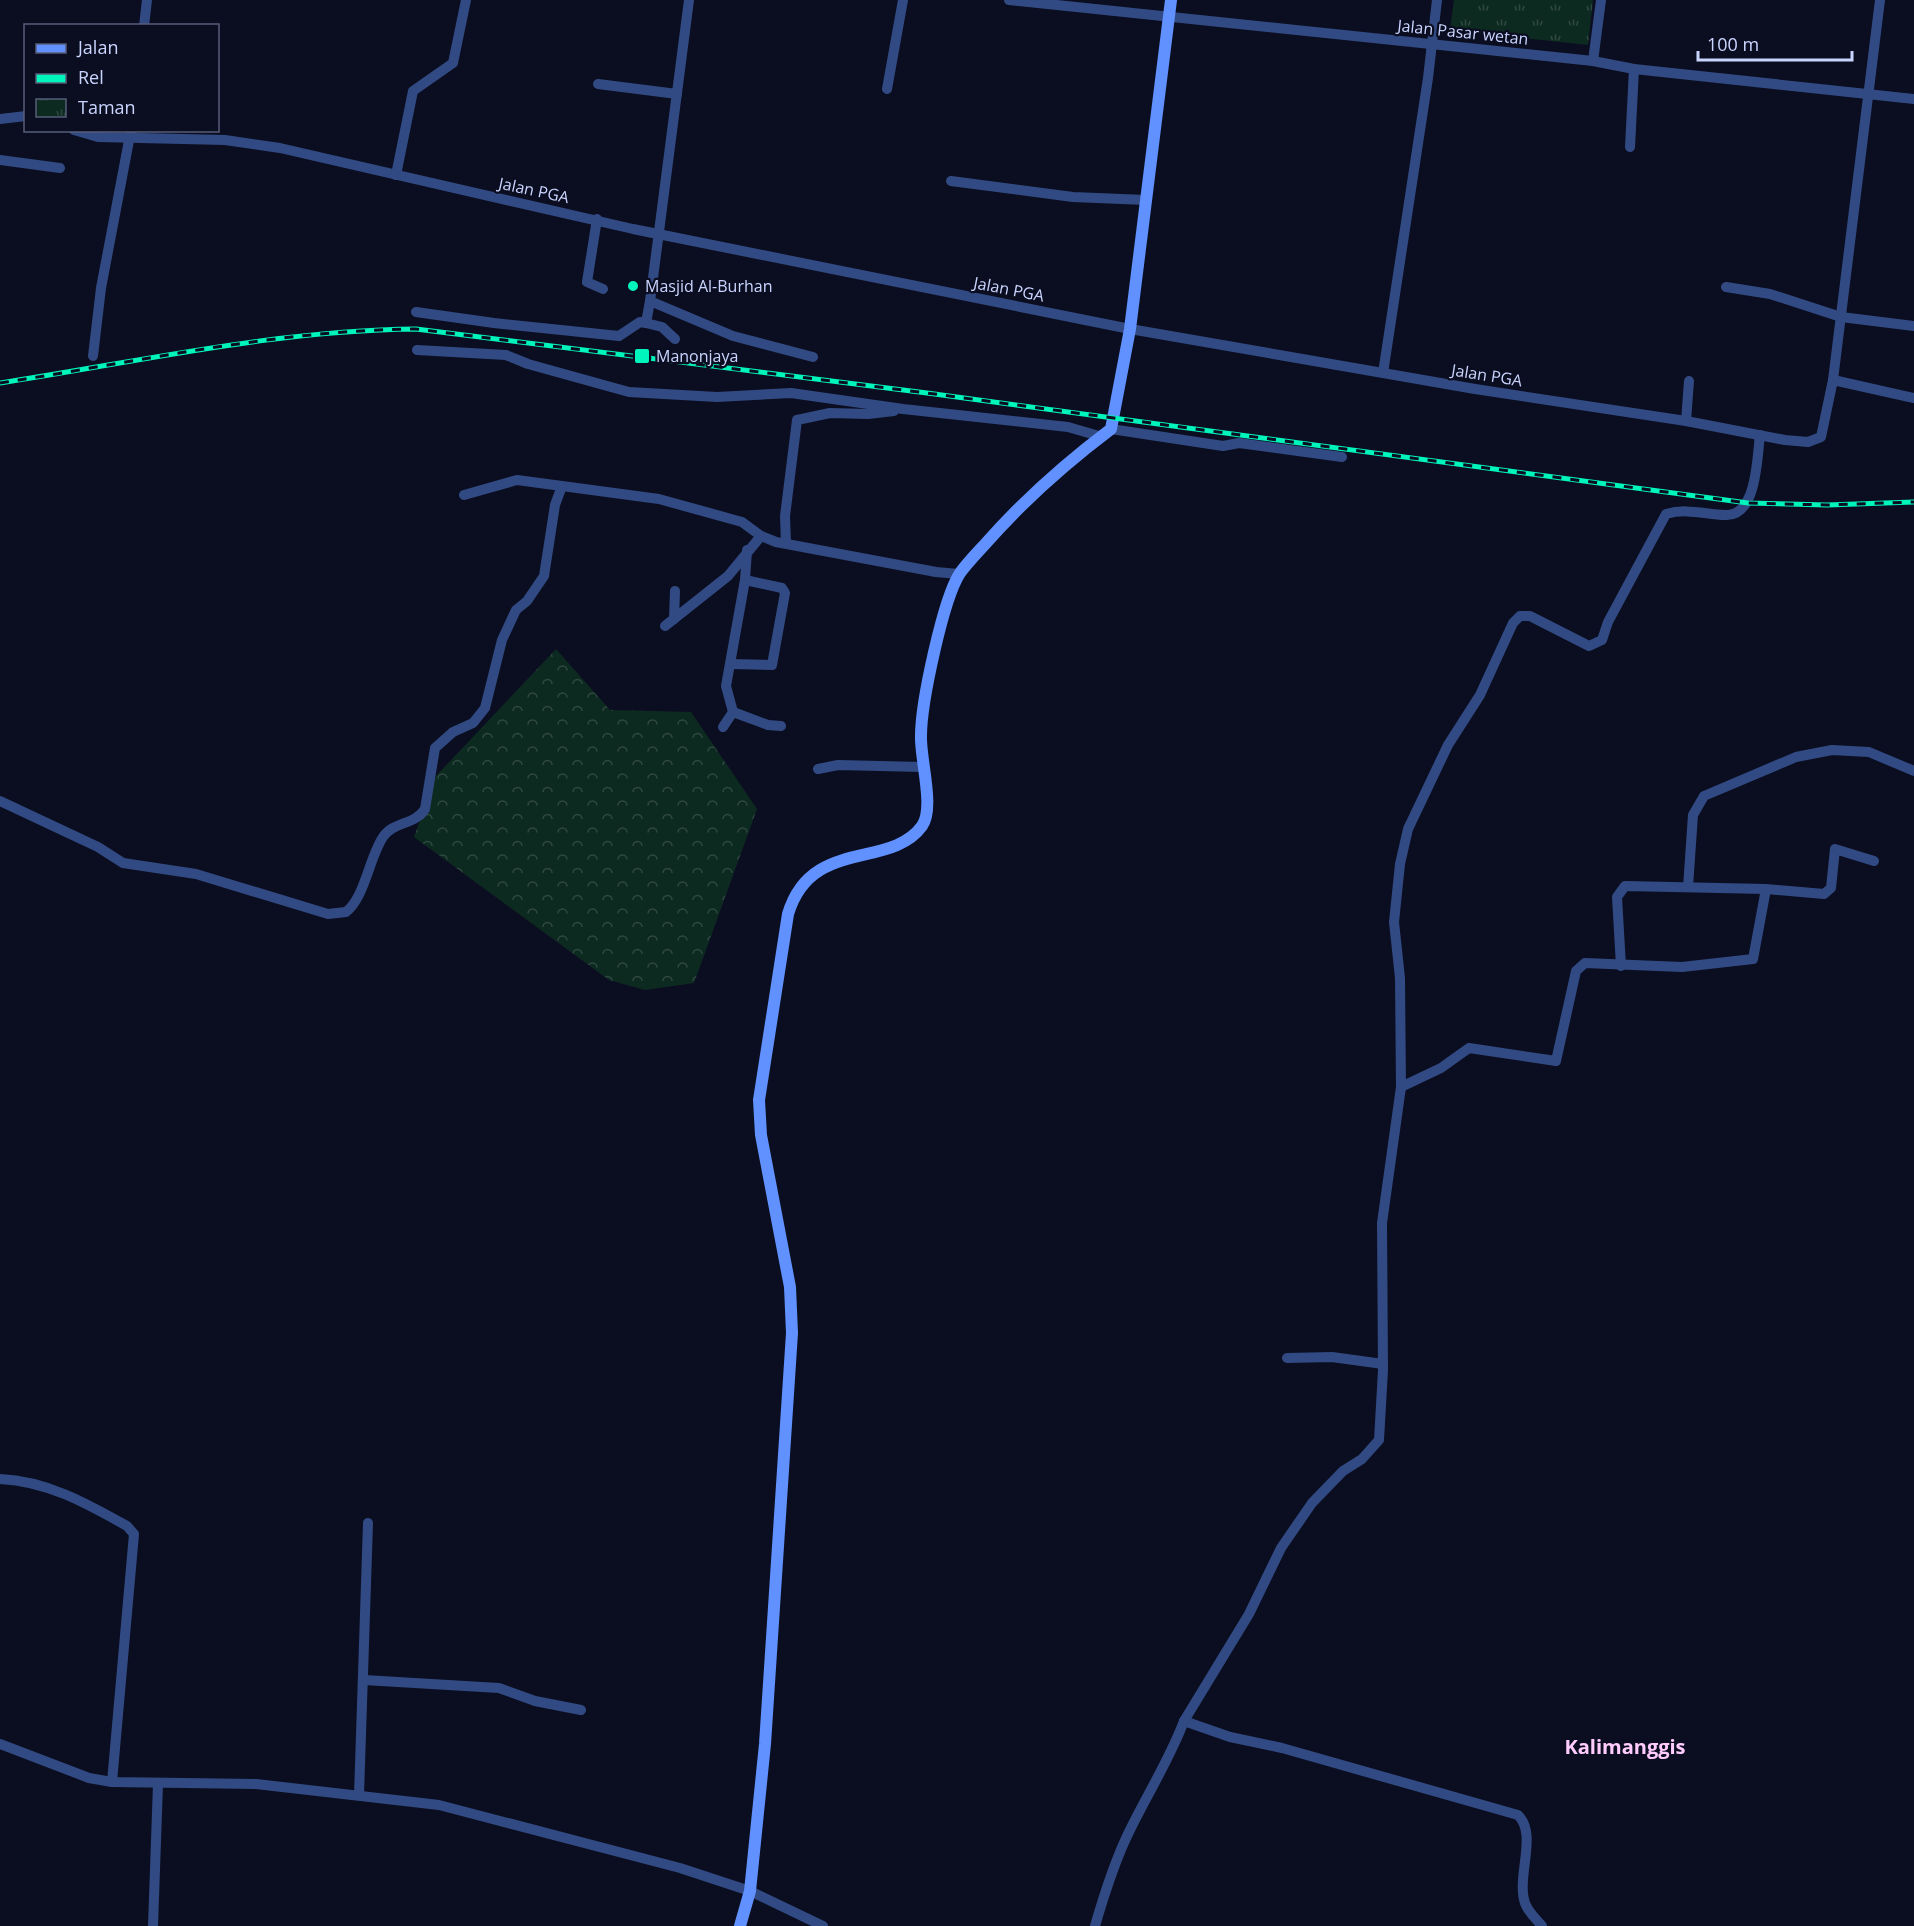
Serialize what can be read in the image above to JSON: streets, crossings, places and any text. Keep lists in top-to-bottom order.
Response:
{
  "streets": {
    "street": ["Jalan Pasar wetan", "Jalan PGA"]
  },
  "districts": ["Kalimanggis"],
  "places": {
    "other": ["Masjid Al-Burhan"],
    "transit": ["Manonjaya"]
  },
  "legend": ["Jalan", "Rel", "Taman"],
  "scale_bar": "100 m"
}
